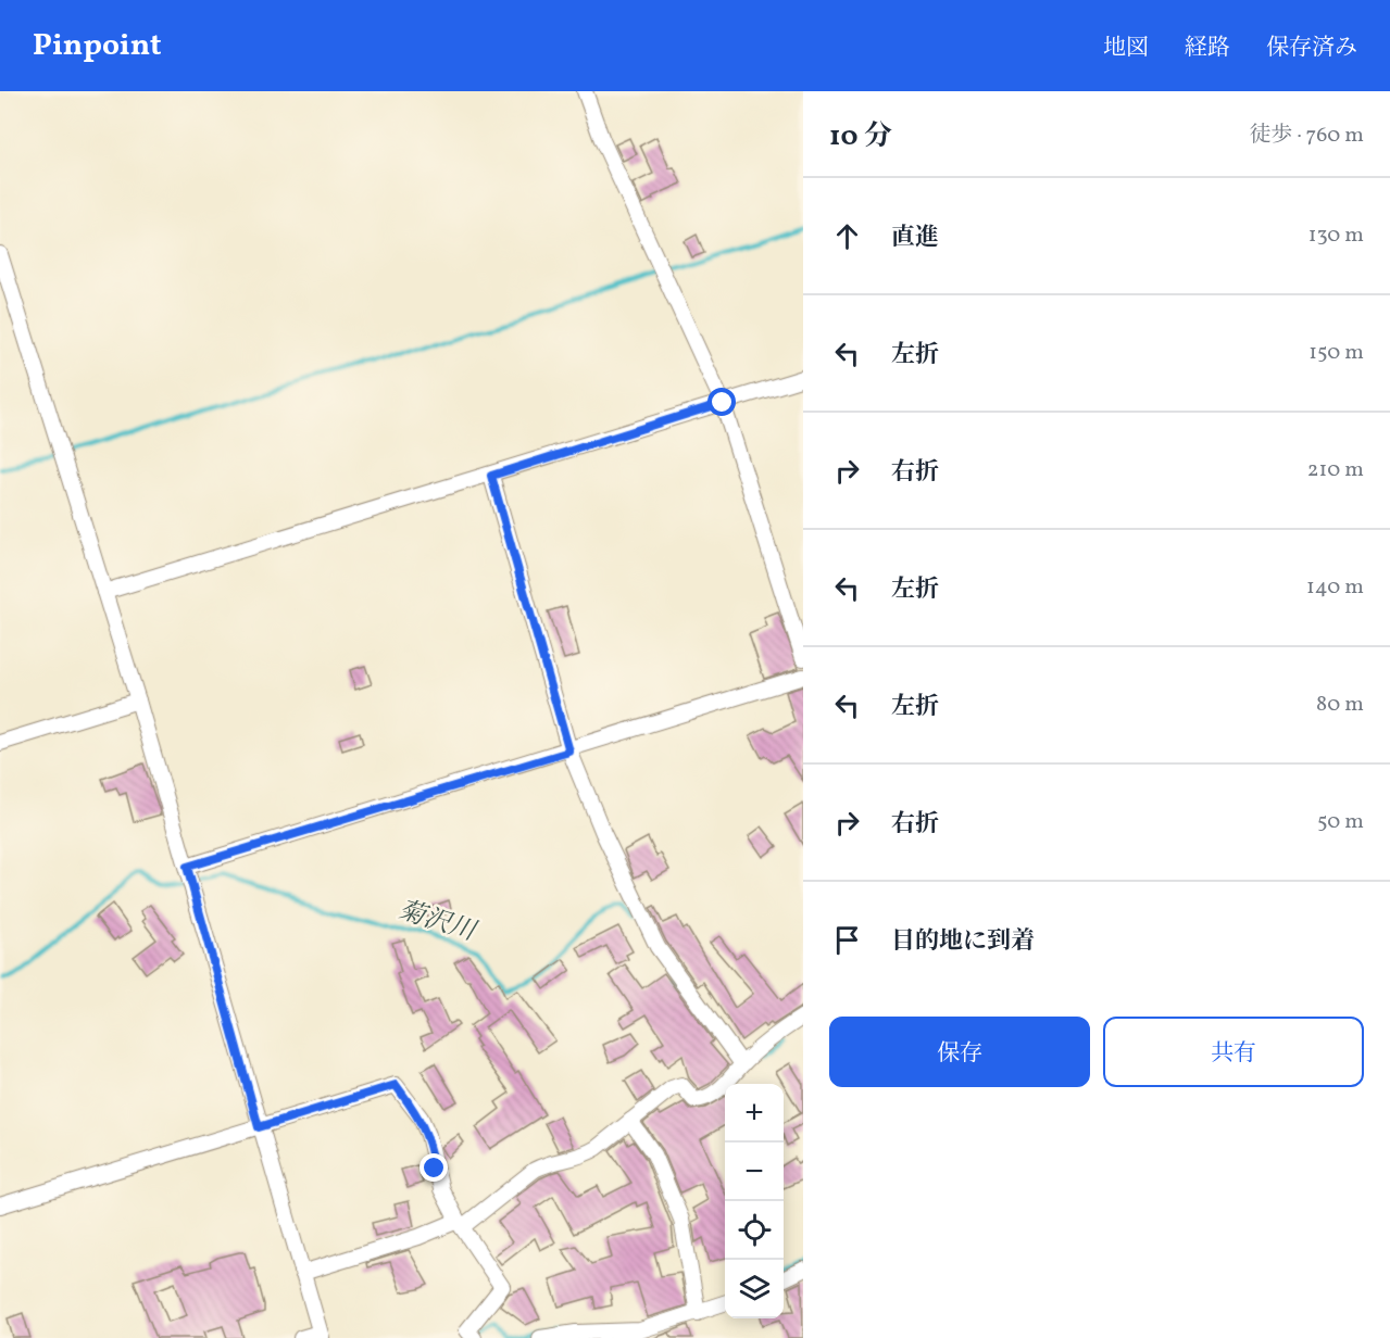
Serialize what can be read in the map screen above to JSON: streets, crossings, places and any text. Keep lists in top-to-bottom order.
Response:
{
  "water": ["菊沢川"],
  "page": {
    "header": "Pinpoint",
    "nav": ["地図", "経路", "保存済み"],
    "heading": ["10 分", "徒歩 · 760 m"],
    "list": [
      ["直進", "130 m"],
      ["左折", "150 m"],
      ["右折", "210 m"],
      ["左折", "140 m"],
      ["左折", "80 m"],
      ["右折", "50 m"],
      "目的地に到着"
    ],
    "buttons": ["保存", "共有"],
    "map_buttons": ["+", "−"]
  }
}
